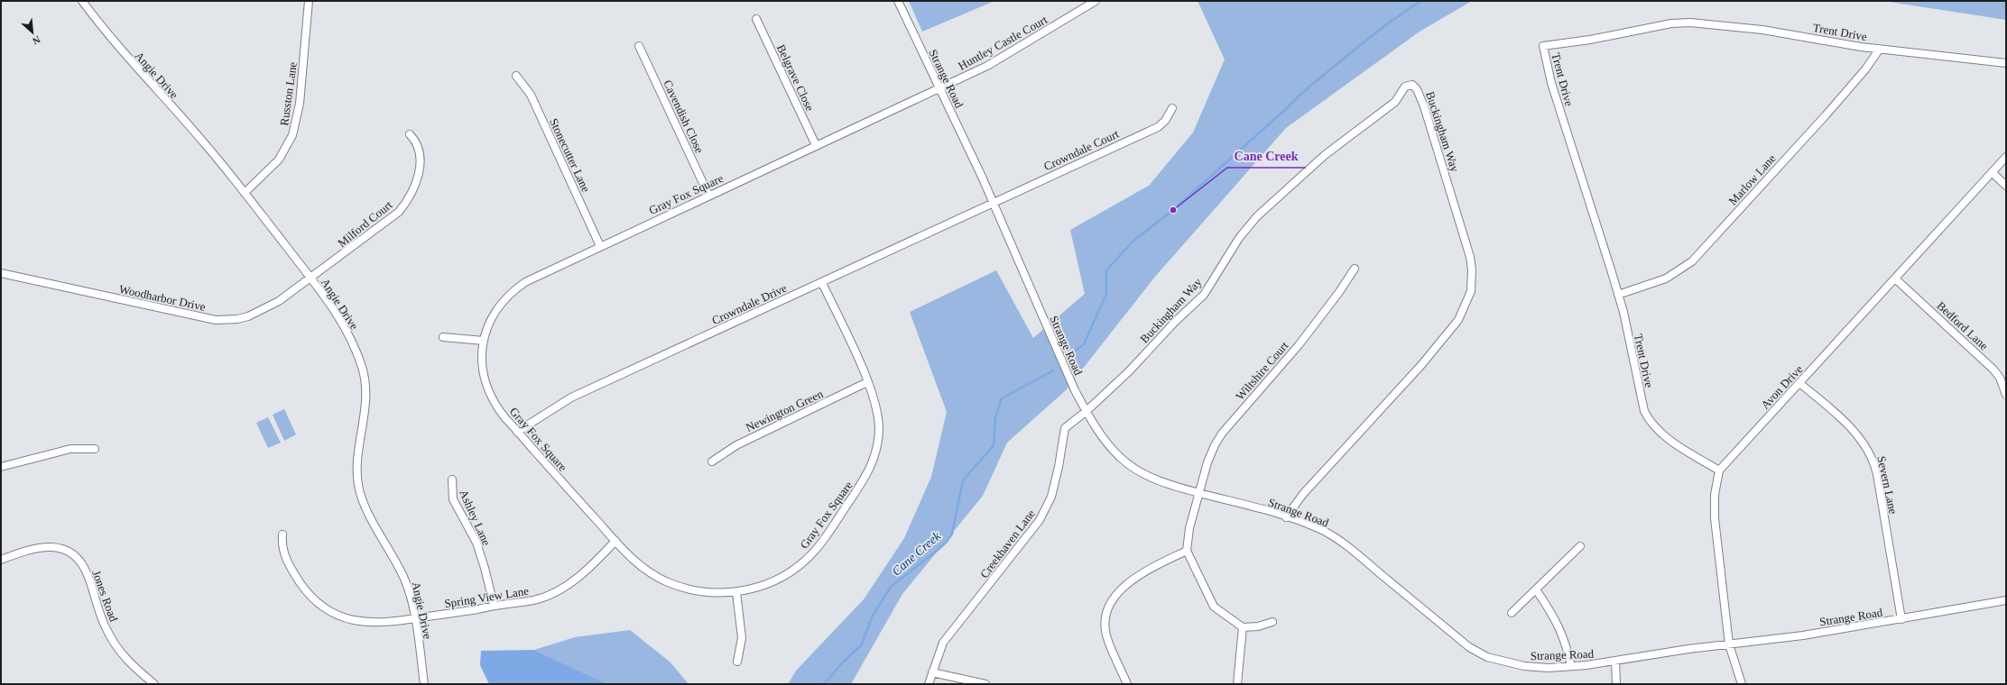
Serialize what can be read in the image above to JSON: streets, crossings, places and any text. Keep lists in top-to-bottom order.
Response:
{
  "streets": {
    "street": [
      "Trent Drive",
      "Huntley Castle Court",
      "Angie Drive",
      "Belgrave Close",
      "Strange Road",
      "Russton Lane",
      "Cavendish Close",
      "Buckingham Way",
      "Crowndale Court",
      "Stonecutter Lane",
      "Marlow Lane",
      "Gray Fox Square",
      "Milford Court",
      "Woodharbor Drive",
      "Crowndale Drive",
      "Bedford Lane",
      "Wiltshire Court",
      "Avon Drive",
      "Newington Green",
      "Severn Lane",
      "Ashley Lane",
      "Creekhaven Lane",
      "Jones Road",
      "Spring View Lane"
    ]
  },
  "crossings": [
    ["Trent Drive", "Marlow Lane"],
    ["Trent Drive", "Avon Drive"],
    ["Huntley Castle Court", "Strange Road"],
    ["Huntley Castle Court", "Gray Fox Square"],
    ["Angie Drive", "Russton Lane"],
    ["Angie Drive", "Milford Court"],
    ["Angie Drive", "Woodharbor Drive"],
    ["Angie Drive", "Spring View Lane"],
    ["Belgrave Close", "Gray Fox Square"],
    ["Strange Road", "Buckingham Way"],
    ["Strange Road", "Crowndale Court"],
    ["Strange Road", "Gray Fox Square"],
    ["Strange Road", "Crowndale Drive"],
    ["Strange Road", "Wiltshire Court"],
    ["Strange Road", "Severn Lane"],
    ["Strange Road", "Creekhaven Lane"],
    ["Cavendish Close", "Gray Fox Square"],
    ["Buckingham Way", "Creekhaven Lane"],
    ["Crowndale Court", "Crowndale Drive"],
    ["Stonecutter Lane", "Gray Fox Square"],
    ["Gray Fox Square", "Crowndale Drive"],
    ["Gray Fox Square", "Newington Green"],
    ["Gray Fox Square", "Spring View Lane"],
    ["Milford Court", "Woodharbor Drive"],
    ["Bedford Lane", "Avon Drive"],
    ["Avon Drive", "Severn Lane"],
    ["Ashley Lane", "Spring View Lane"]
  ],
  "water": ["Cane Creek"],
  "places": ["Cane Creek"],
  "north": "bottom right"
}
